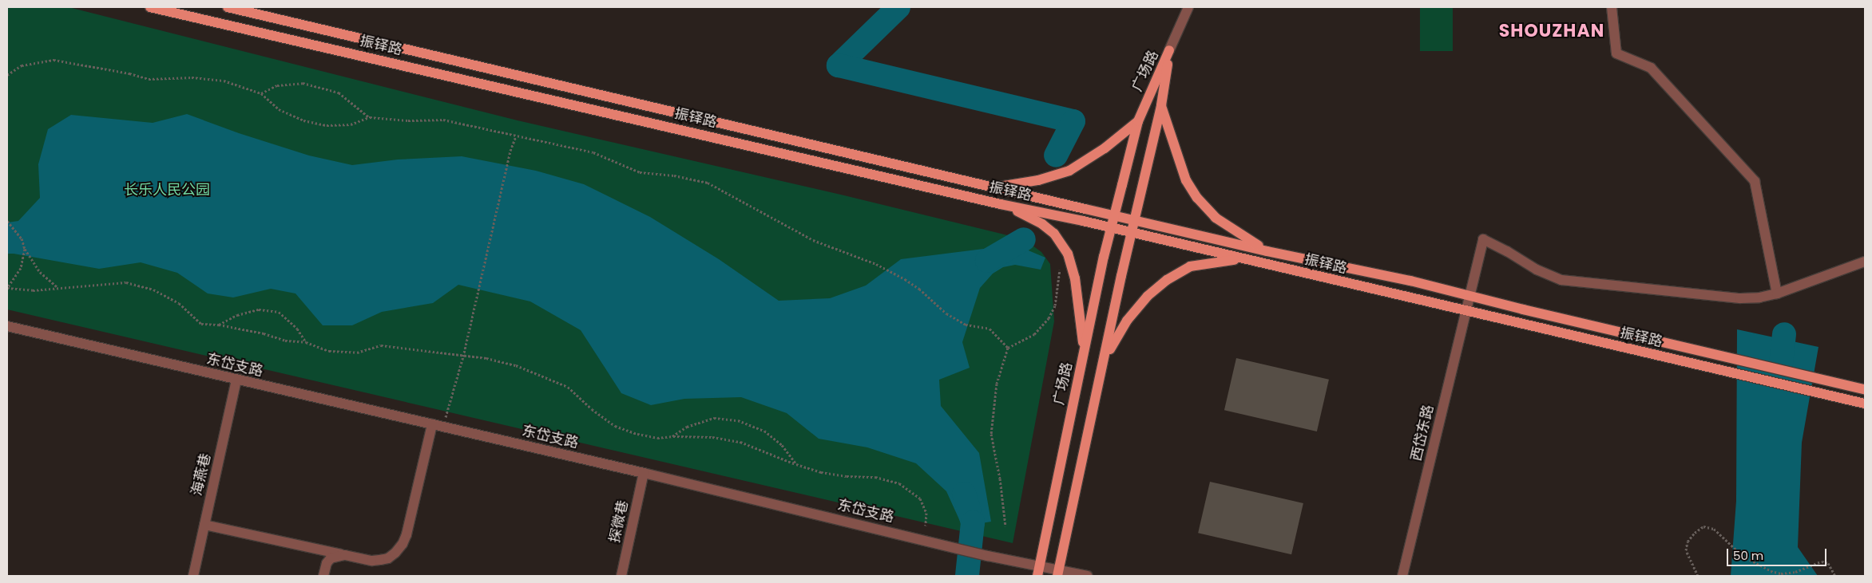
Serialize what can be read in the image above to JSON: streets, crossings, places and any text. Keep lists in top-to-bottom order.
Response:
{
  "streets": {
    "main road": ["振铎路", "广场路"],
    "street": [
      "东岱支路",
      "西岱东路",
      "海燕巷",
      "探微巷"
    ]
  },
  "crossings": [
    ["振铎路", "广场路"],
    ["振铎路", "西岱东路"],
    ["广场路", "东岱支路"],
    ["东岱支路", "海燕巷"],
    ["东岱支路", "探微巷"]
  ],
  "districts": ["SHOUZHAN"],
  "parks": ["长乐人民公园"],
  "scale_bar": "50 m"
}
